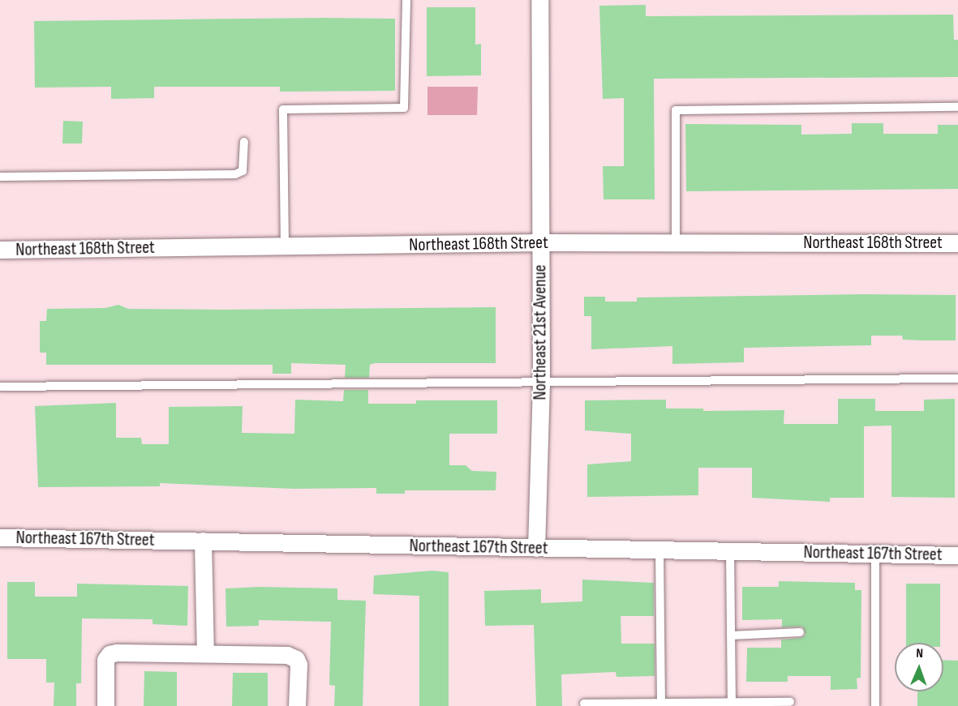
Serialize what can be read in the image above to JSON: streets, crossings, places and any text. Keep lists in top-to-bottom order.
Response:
{
  "streets": {
    "street": ["Northeast 168th Street", "Northeast 21st Avenue", "Northeast 167th Street"]
  },
  "crossings": [
    ["Northeast 168th Street", "Northeast 21st Avenue"],
    ["Northeast 21st Avenue", "Northeast 167th Street"]
  ],
  "north": "top"
}
